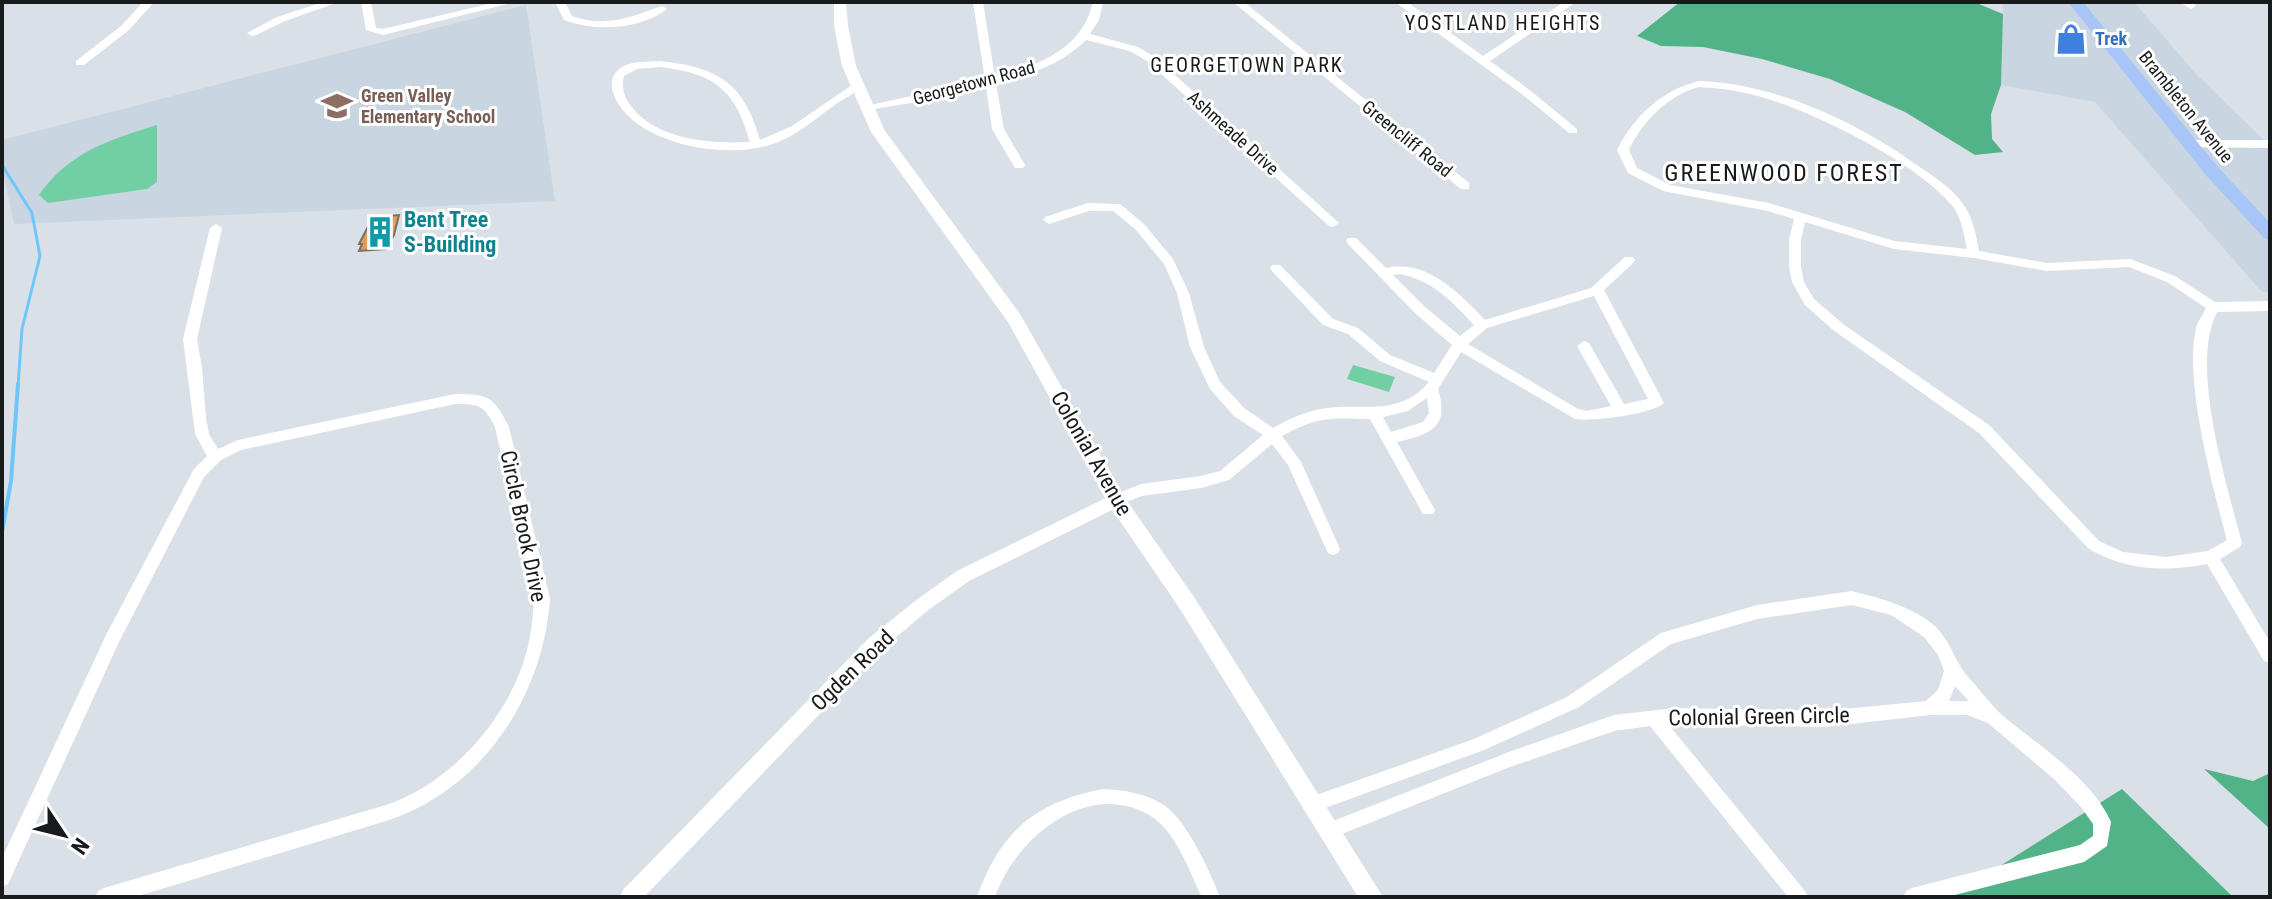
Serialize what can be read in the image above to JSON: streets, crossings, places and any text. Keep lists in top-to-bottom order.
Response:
{
  "streets": {
    "main road": ["Brambleton Avenue", "Colonial Avenue"],
    "street": [
      "Georgetown Road",
      "Ashmeade Drive",
      "Greencliff Road",
      "Circle Brook Drive",
      "Ogden Road",
      "Colonial Green Circle"
    ]
  },
  "crossings": [
    ["Georgetown Road", "Ashmeade Drive"],
    ["Georgetown Road", "Colonial Avenue"],
    ["Colonial Avenue", "Ogden Road"],
    ["Colonial Avenue", "Colonial Green Circle"]
  ],
  "districts": ["YOSTLAND HEIGHTS", "GEORGETOWN PARK", "GREENWOOD FOREST"],
  "places": {
    "shop": ["Trek"],
    "school or university": ["Green Valley Elementary School"],
    "building": ["Bent Tree S-Building"]
  },
  "north": "bottom right"
}
